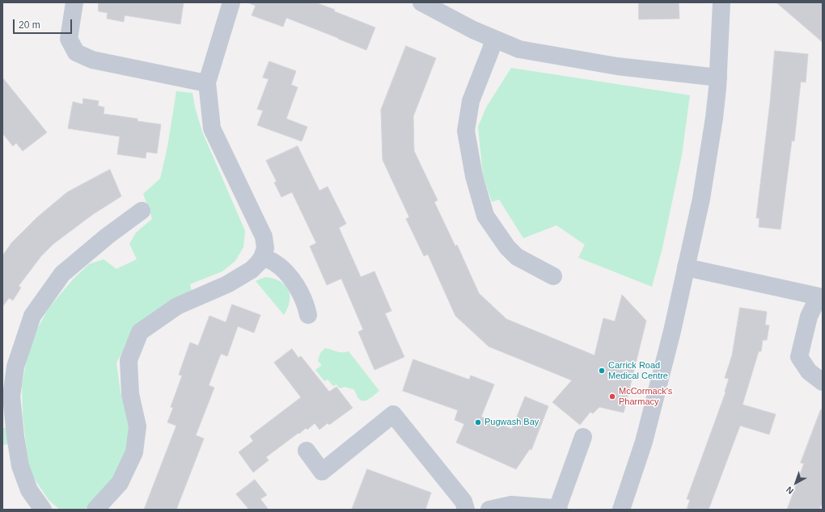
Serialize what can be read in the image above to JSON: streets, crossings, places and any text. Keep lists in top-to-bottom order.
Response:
{
  "places": ["Carrick Road Medical Centre", "McCormack's Pharmacy", "Pugwash Bay"],
  "scale_bar": "20 m",
  "north": "bottom left"
}
